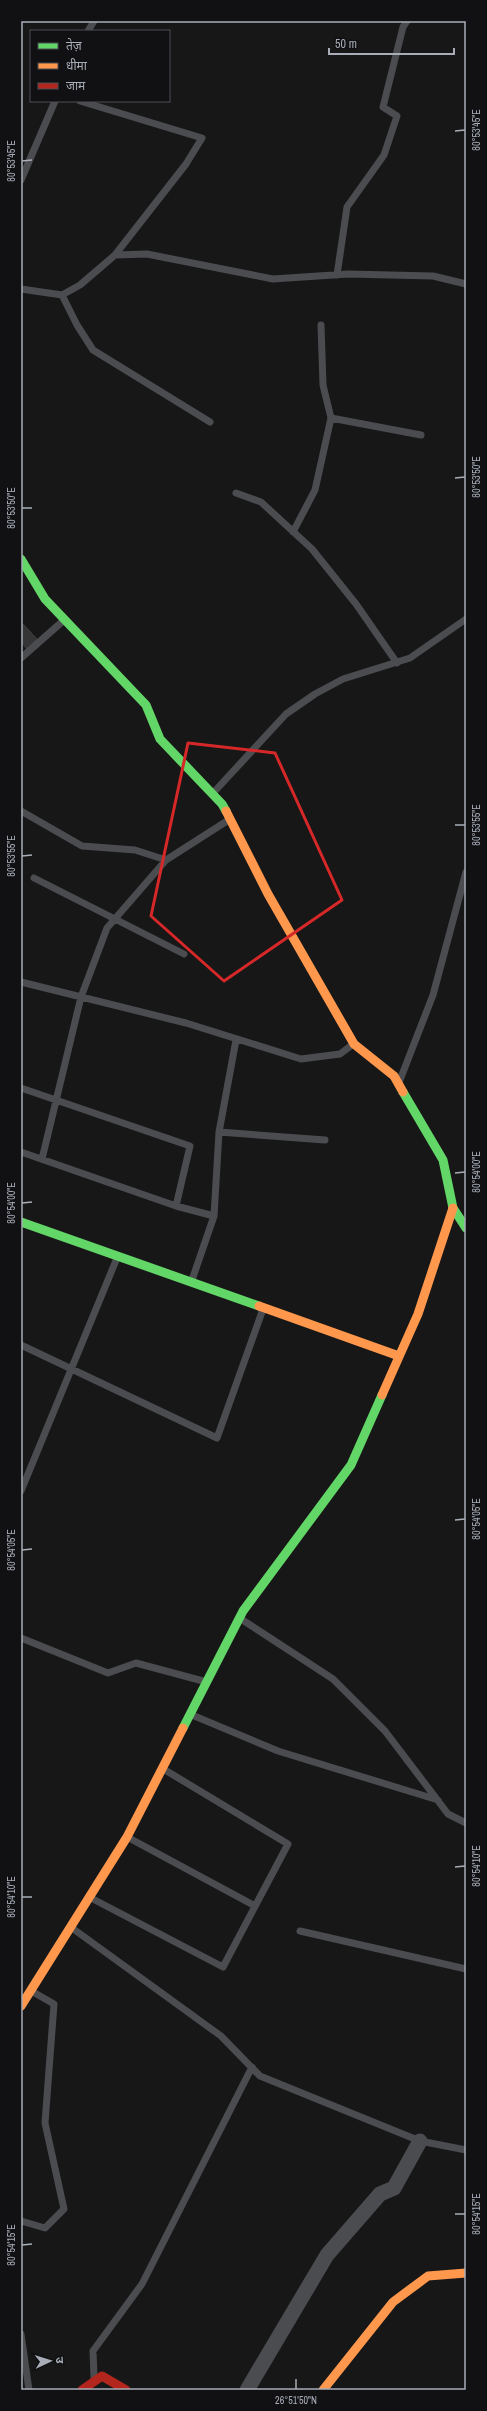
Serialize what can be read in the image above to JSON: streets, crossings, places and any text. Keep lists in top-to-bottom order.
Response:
{
  "legend": ["तेज़", "धीमा", "जाम"],
  "scale_bar": "50 m",
  "north": "right",
  "coordinates": [
    "80°53'45\"E",
    "80°53'50\"E",
    "80°53'55\"E",
    "80°54'00\"E",
    "80°54'05\"E",
    "80°54'10\"E",
    "80°54'15\"E",
    "26°51'50\"N"
  ]
}
